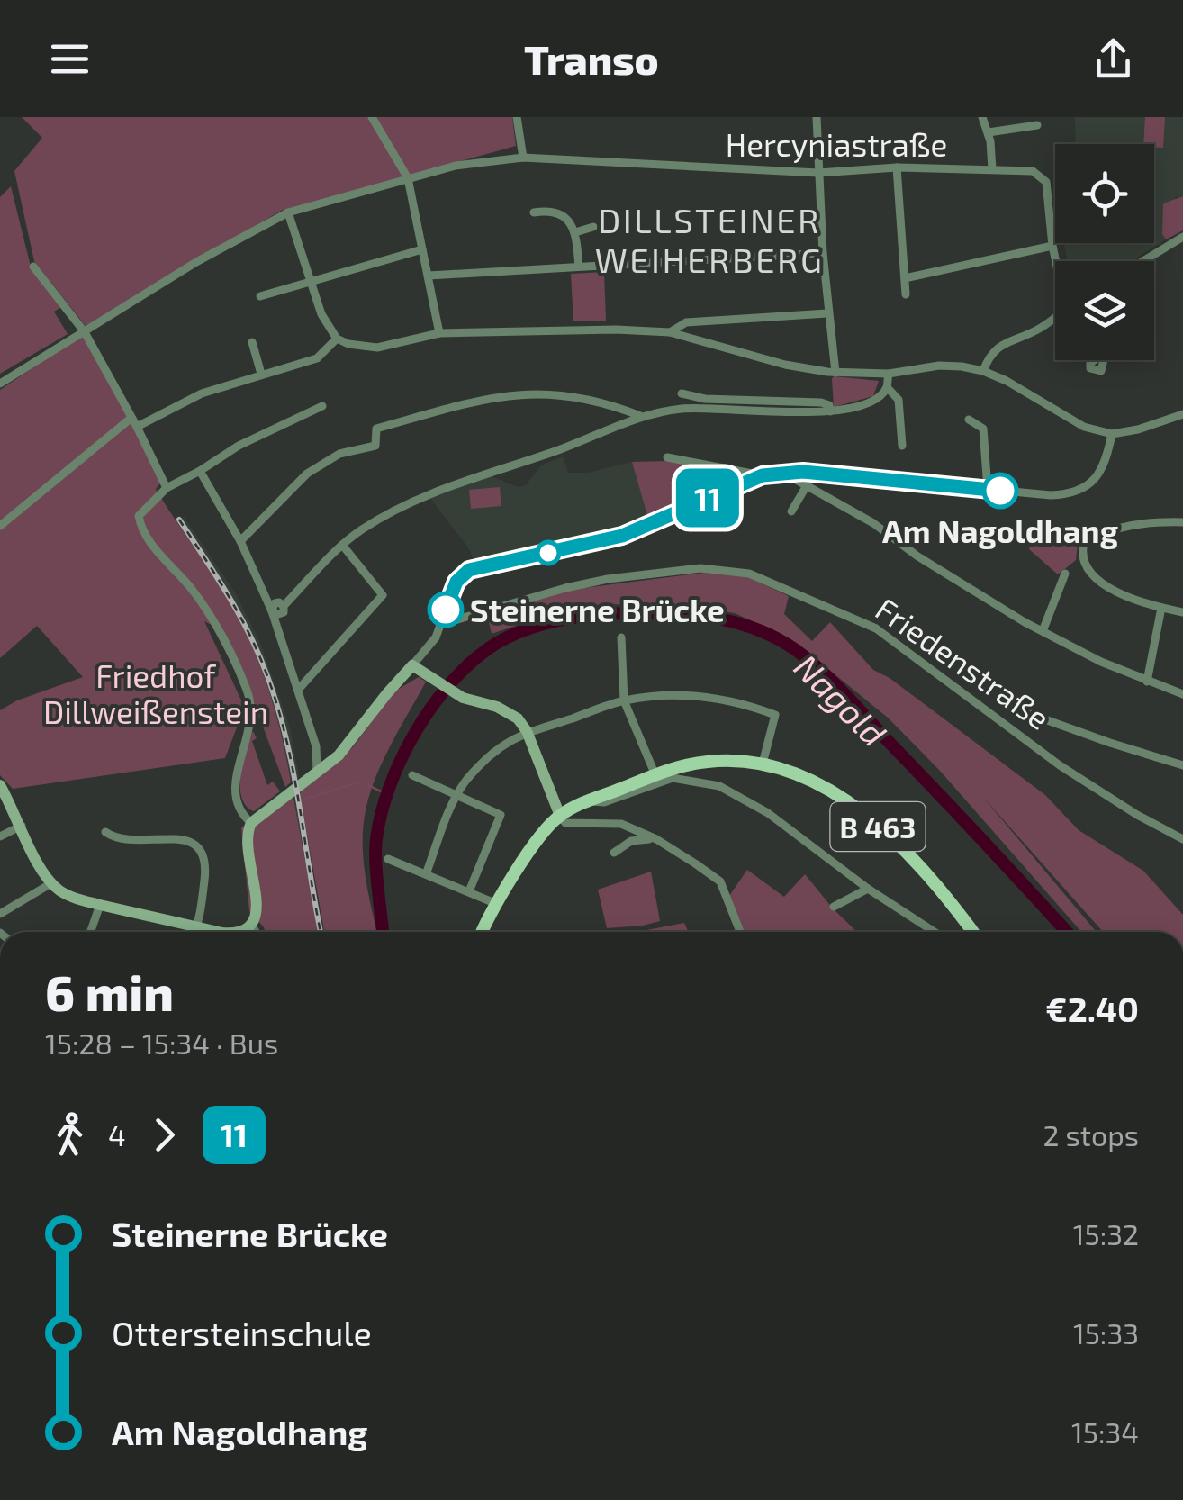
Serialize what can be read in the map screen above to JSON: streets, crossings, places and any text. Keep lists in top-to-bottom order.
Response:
{
  "streets": {
    "main road": ["B 463"],
    "street": ["Hercyniastraße", "Friedenstraße"]
  },
  "districts": ["DILLSTEINER WEIHERBERG"],
  "water": ["Nagold"],
  "parks": ["Friedhof Dillweißenstein"],
  "places": ["Am Nagoldhang", "Steinerne Brücke"],
  "lines": ["bus line 11"],
  "page": {
    "header": "Transo",
    "on_map": "11",
    "heading": ["6 min", "15:28 – 15:34 · Bus", "€2.40"],
    "legs": ["4", "11", "2 stops"],
    "list": [
      {
        "name": "Steinerne Brücke",
        "value": "15:32"
      },
      {
        "name": "Ottersteinschule",
        "value": "15:33"
      },
      {
        "name": "Am Nagoldhang",
        "value": "15:34"
      }
    ]
  }
}
